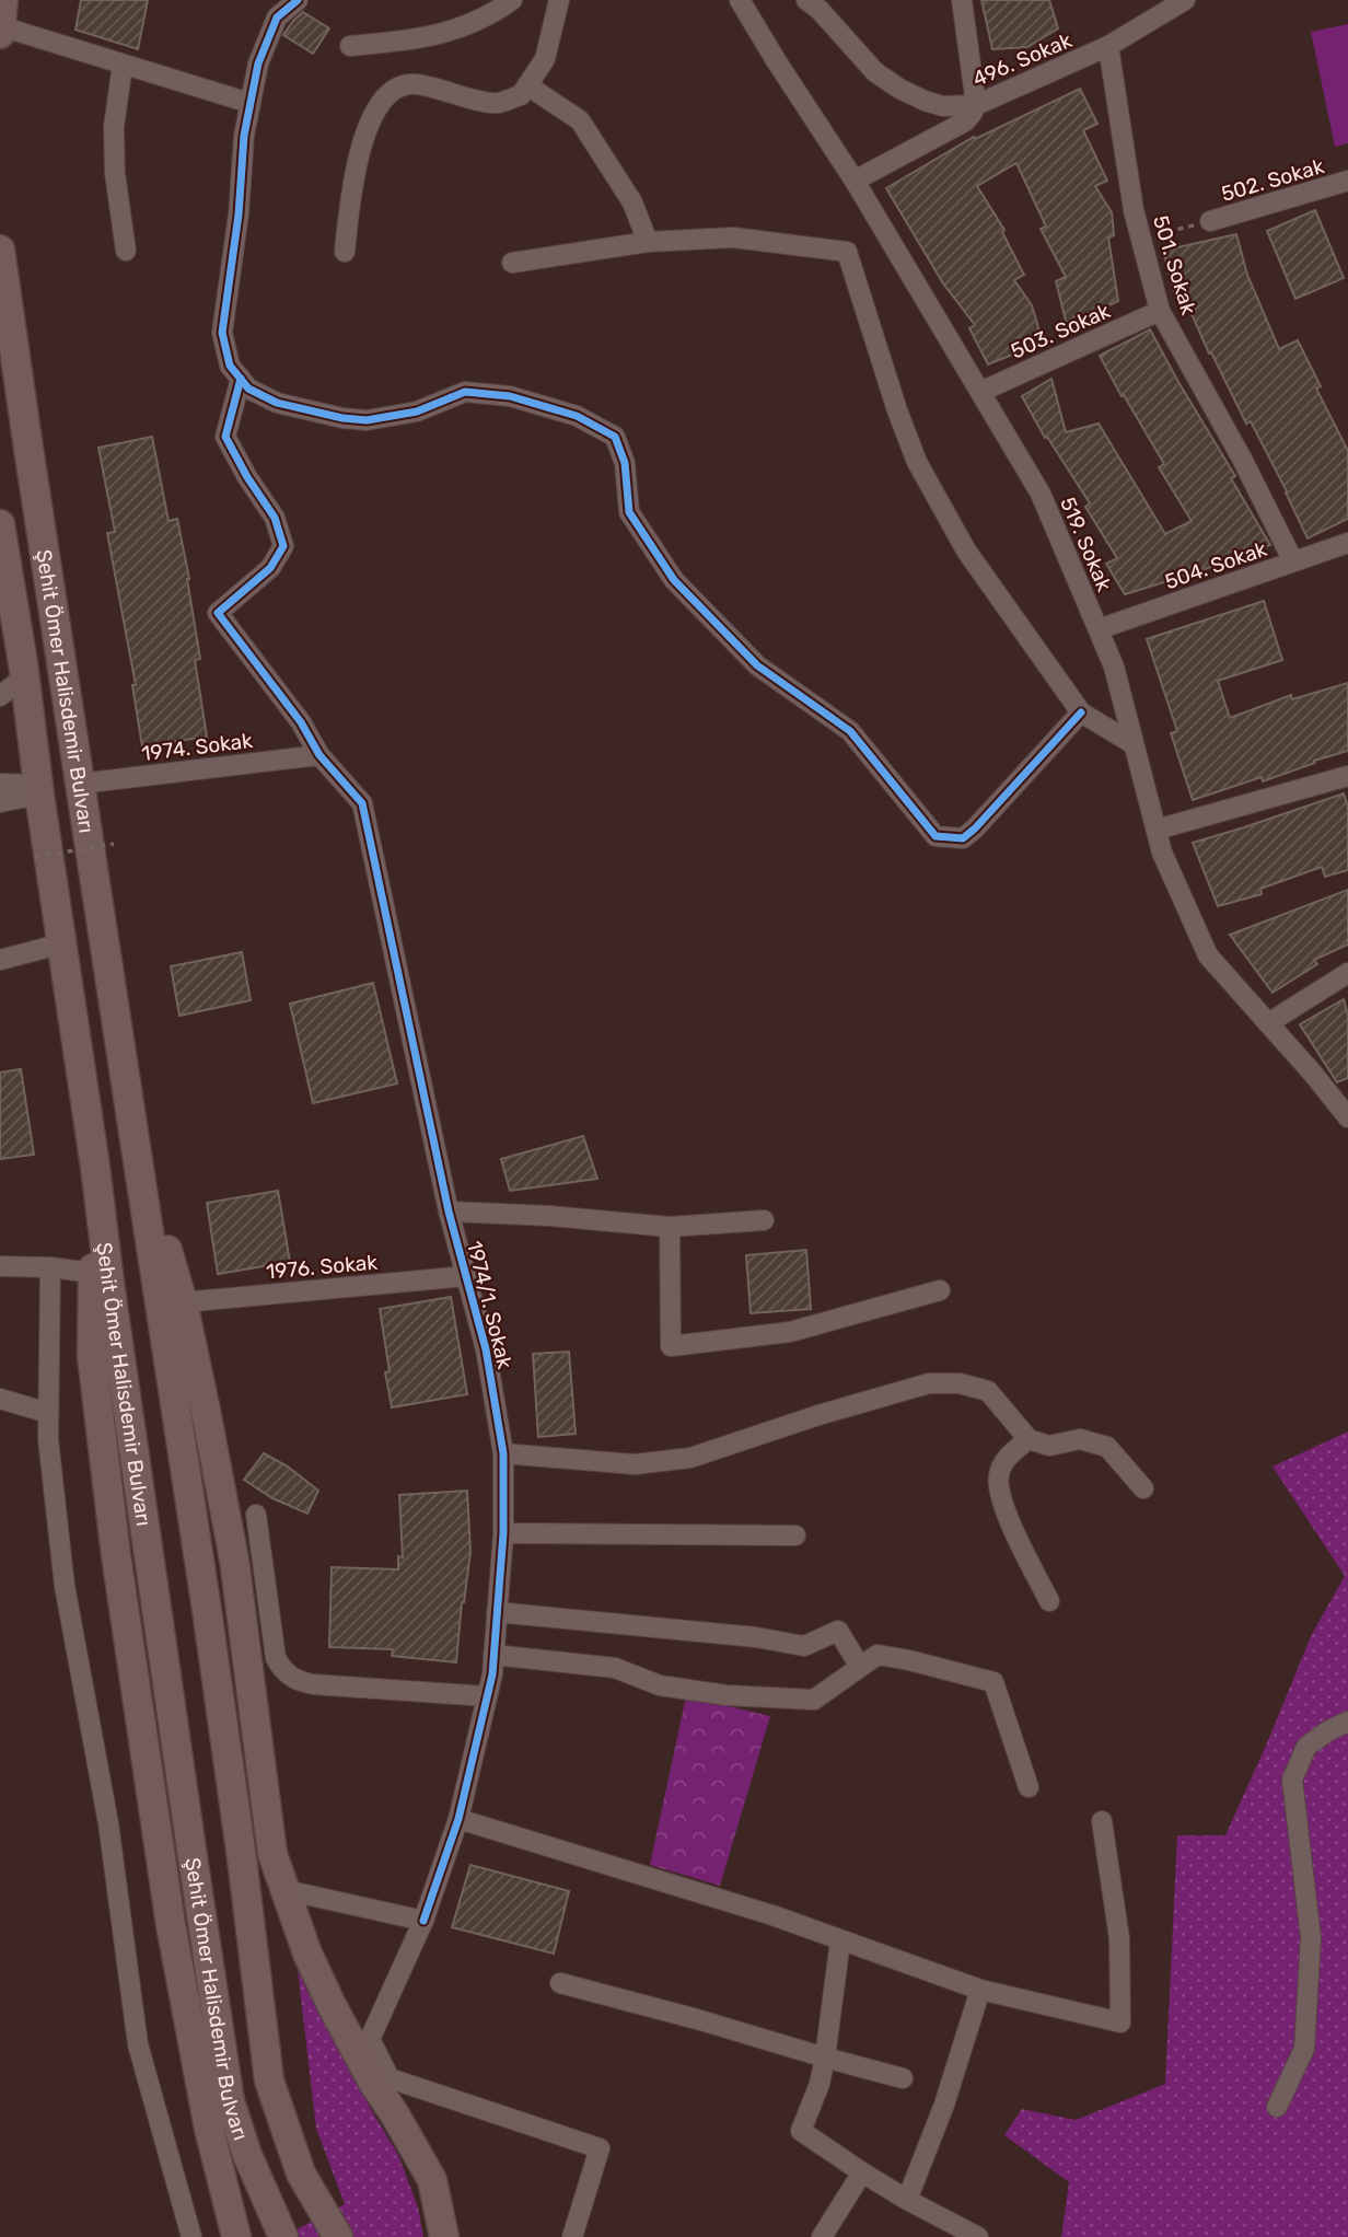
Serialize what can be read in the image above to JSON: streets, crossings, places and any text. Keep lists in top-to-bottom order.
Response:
{
  "streets": {
    "highway": ["Şehit Ömer Halisdemir Bulvarı"],
    "street": [
      "496. Sokak",
      "502. Sokak",
      "501. Sokak",
      "503. Sokak",
      "519. Sokak",
      "504. Sokak",
      "1974. Sokak",
      "1976. Sokak",
      "1974/1. Sokak"
    ]
  },
  "crossings": [
    ["496. Sokak", "501. Sokak"],
    ["501. Sokak", "503. Sokak"],
    ["501. Sokak", "504. Sokak"],
    ["503. Sokak", "519. Sokak"],
    ["519. Sokak", "504. Sokak"],
    ["Şehit Ömer Halisdemir Bulvarı", "1974. Sokak"],
    ["Şehit Ömer Halisdemir Bulvarı", "1976. Sokak"],
    ["1974. Sokak", "1974/1. Sokak"],
    ["1976. Sokak", "1974/1. Sokak"]
  ]
}
